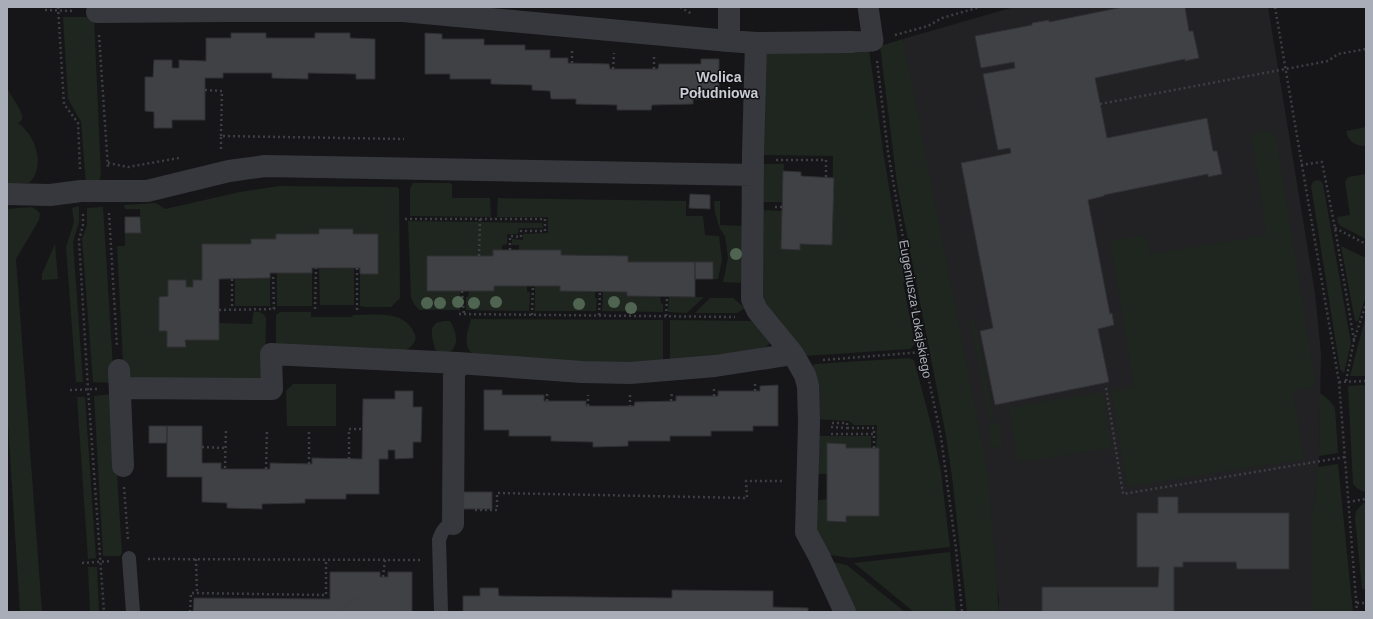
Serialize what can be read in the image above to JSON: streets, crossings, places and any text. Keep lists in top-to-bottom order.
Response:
{
  "streets": {
    "path": ["Eugeniusza Lokajskiego"]
  },
  "districts": ["Wolica Południowa"]
}
